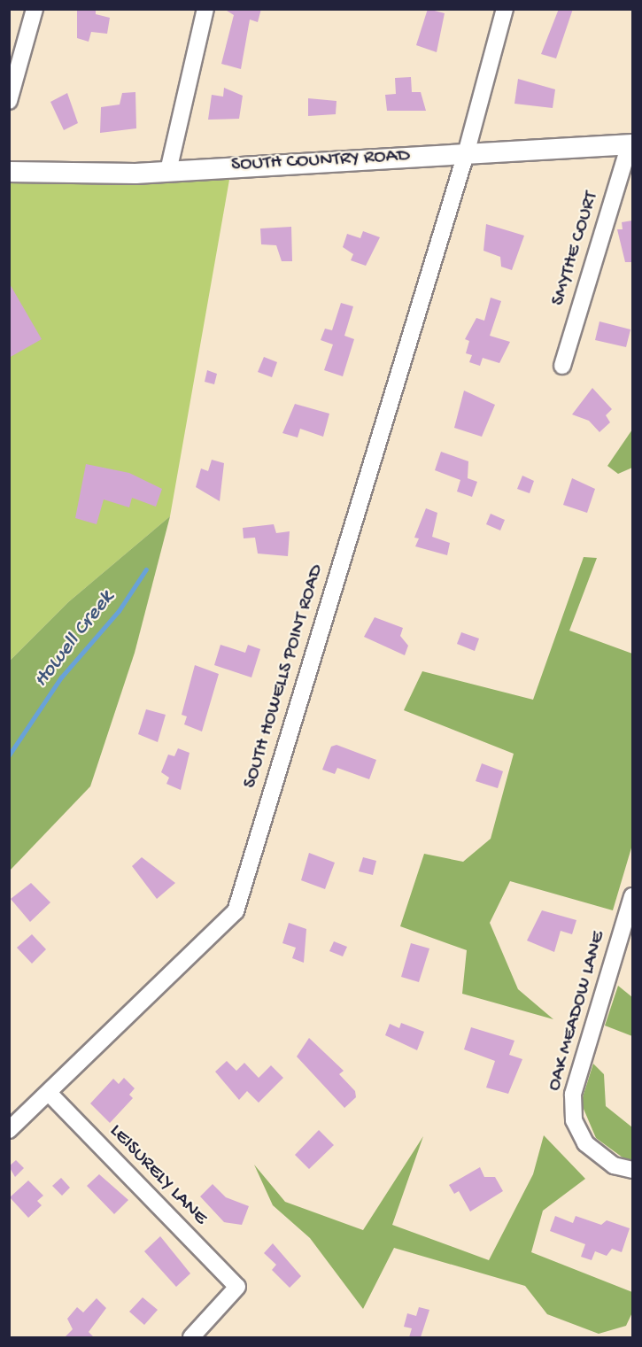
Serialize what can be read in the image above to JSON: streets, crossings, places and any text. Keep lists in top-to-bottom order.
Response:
{
  "streets": {
    "main road": ["SOUTH COUNTRY ROAD"],
    "street": [
      "SMYTHE COURT",
      "SOUTH HOWELLS POINT ROAD",
      "OAK MEADOW LANE",
      "LEISURELY LANE"
    ]
  },
  "crossings": [
    ["SOUTH COUNTRY ROAD", "SMYTHE COURT"],
    ["SOUTH COUNTRY ROAD", "SOUTH HOWELLS POINT ROAD"],
    ["SOUTH HOWELLS POINT ROAD", "LEISURELY LANE"]
  ],
  "water": ["Howell Creek"]
}
